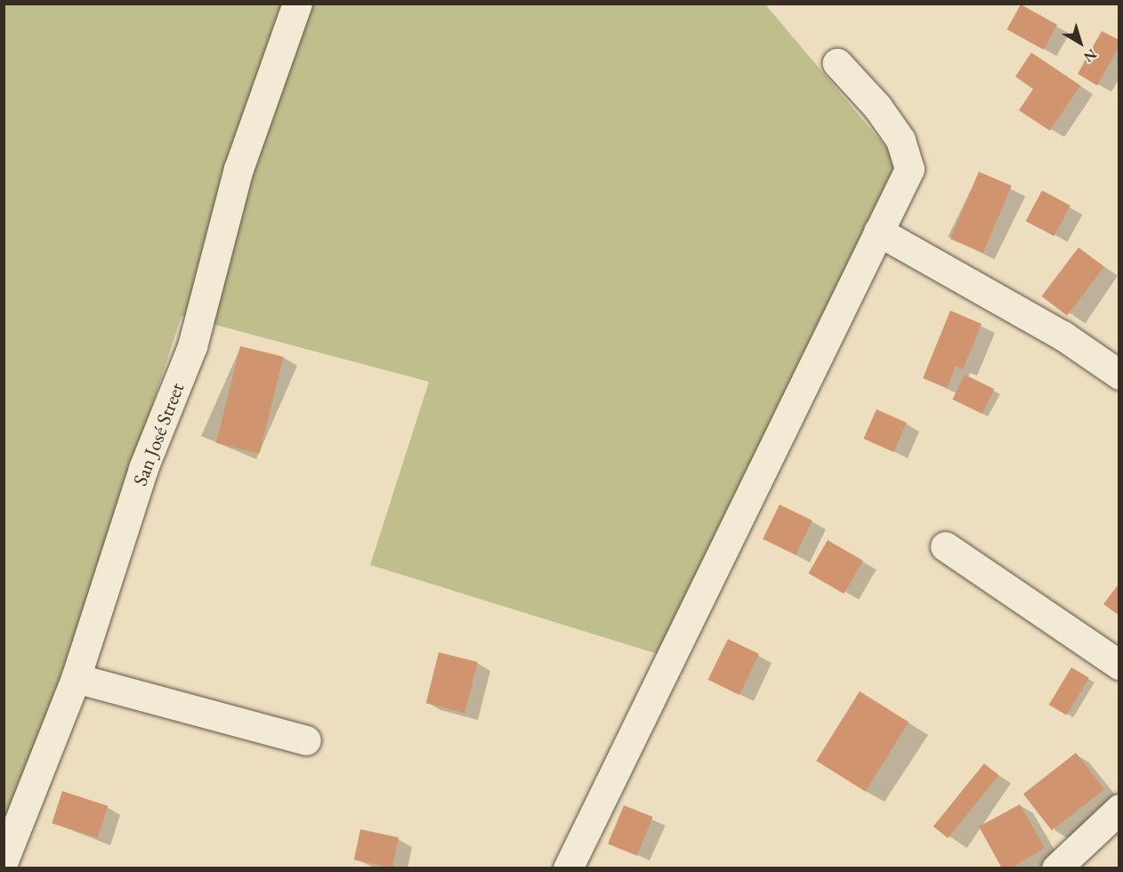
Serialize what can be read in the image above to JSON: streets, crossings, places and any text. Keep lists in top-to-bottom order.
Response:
{
  "streets": {
    "street": ["San José Street"]
  },
  "north": "bottom right"
}
